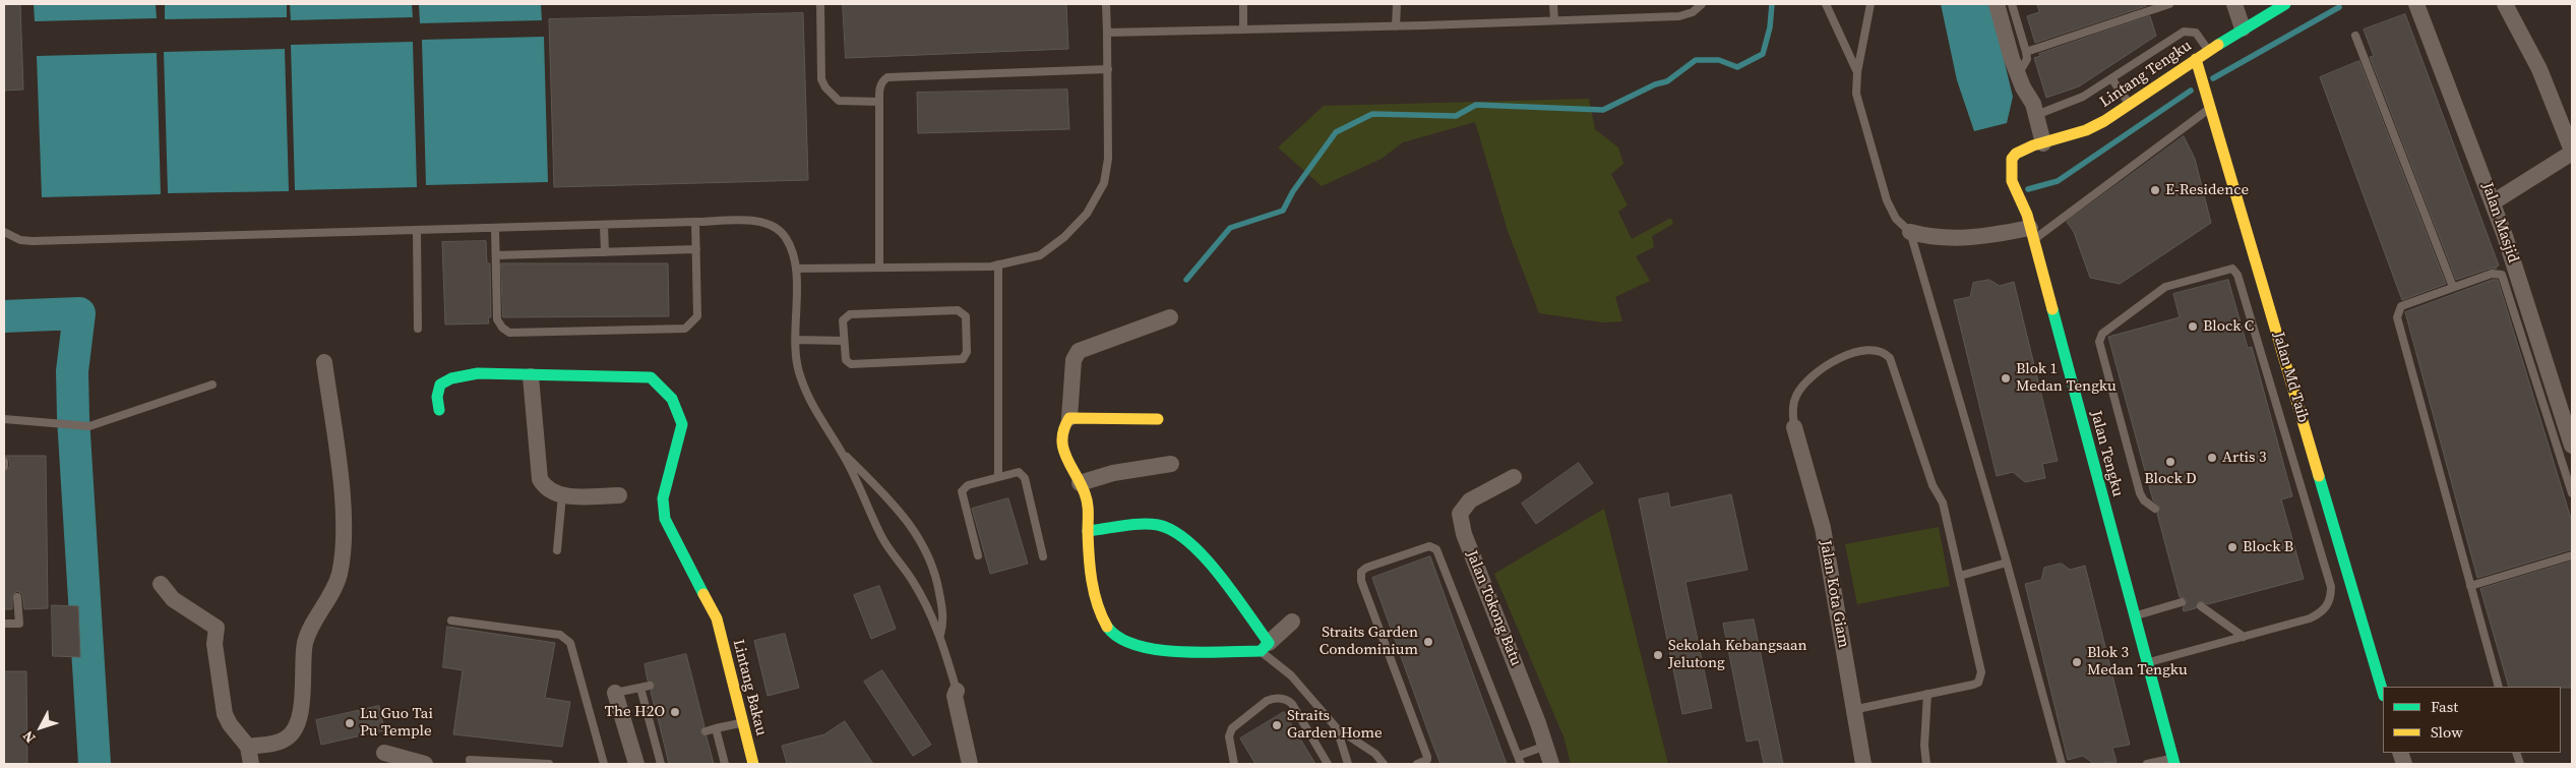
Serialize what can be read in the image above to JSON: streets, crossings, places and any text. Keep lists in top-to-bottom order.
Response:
{
  "streets": {
    "street": [
      "Lintang Tengku",
      "Jalan Masjid",
      "Jalan Md Taib",
      "Jalan Tengku",
      "Jalan Kota Giam",
      "Jalan Tokong Batu",
      "Lintang Bakau"
    ]
  },
  "crossings": [
    ["Lintang Tengku", "Jalan Md Taib"],
    ["Lintang Tengku", "Jalan Tengku"]
  ],
  "places": [
    "E-Residence",
    "Block C",
    "Blok 1 Medan Tengku",
    "Artis 3",
    "Block D",
    "Block B",
    "Straits Garden Condominium",
    "Sekolah Kebangsaan Jelutong",
    "Blok 3 Medan Tengku",
    "The H2O",
    "Lu Guo Tai Pu Temple",
    "Straits Garden Home"
  ],
  "legend": ["Fast", "Slow"],
  "north": "bottom left"
}
